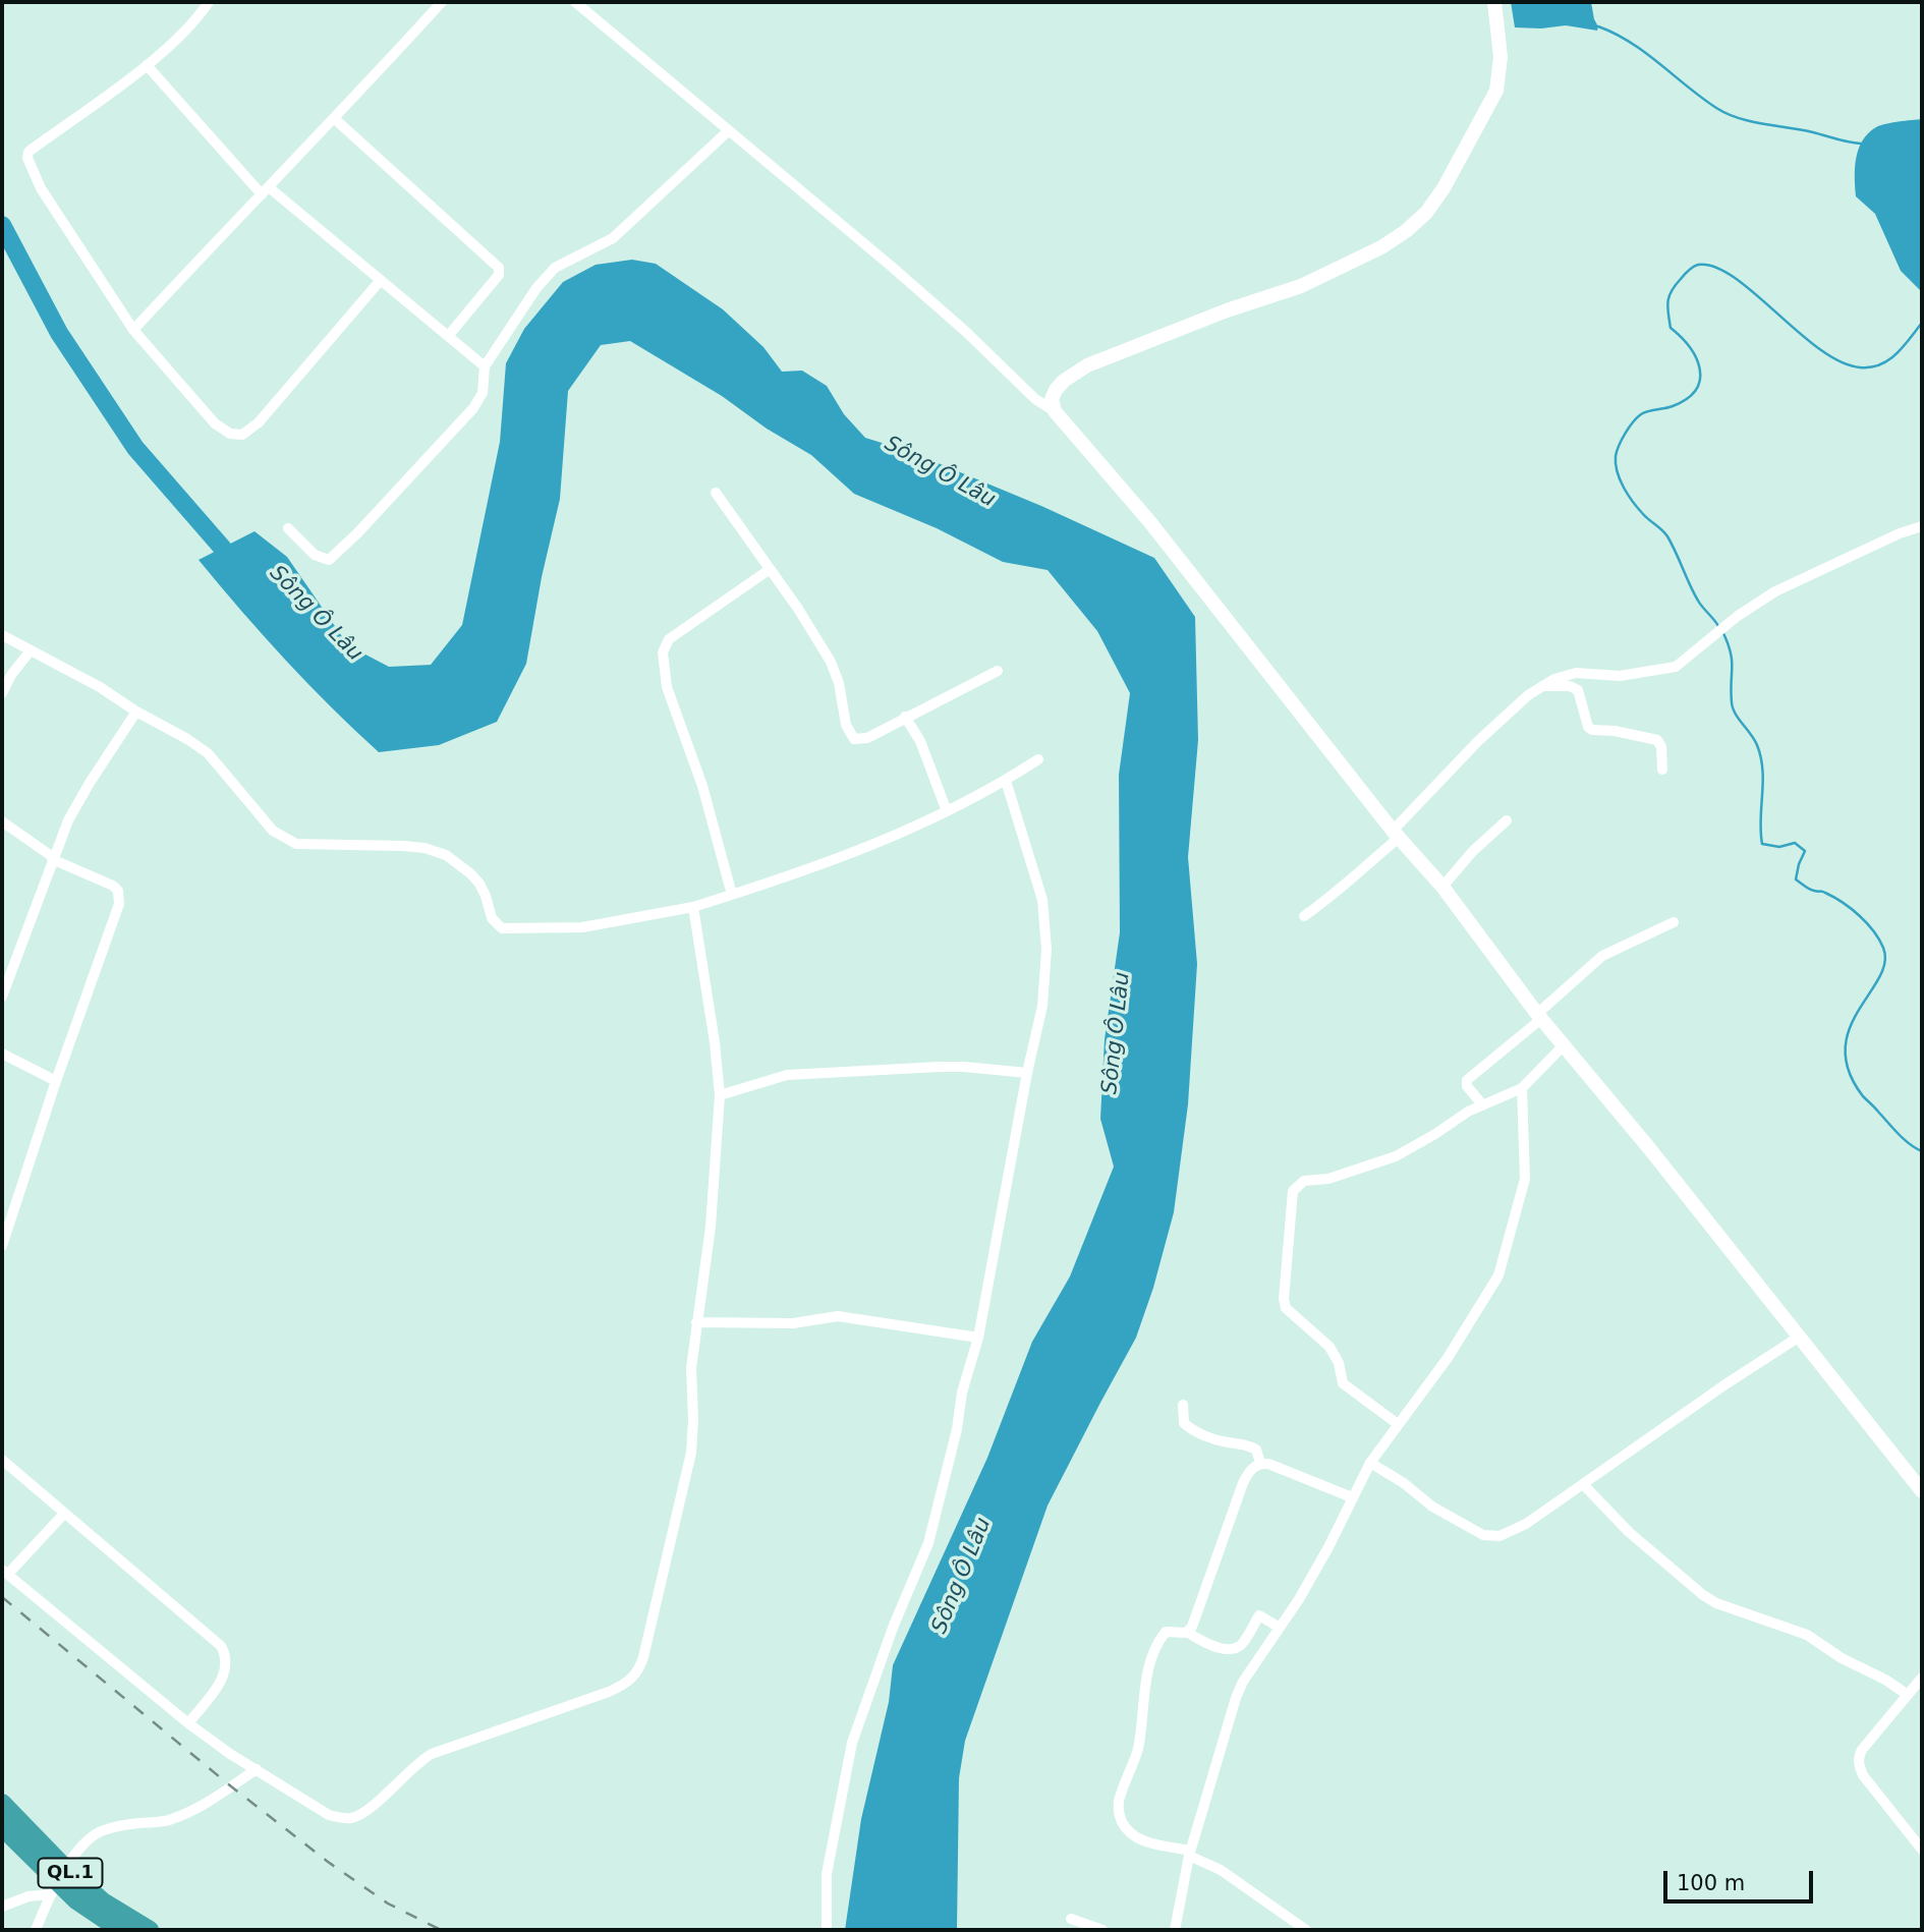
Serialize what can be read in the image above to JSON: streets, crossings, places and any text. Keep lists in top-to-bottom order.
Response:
{
  "streets": {
    "highway": ["QL.1"]
  },
  "water": ["Sông Ô Lâu"],
  "scale_bar": "100 m"
}
